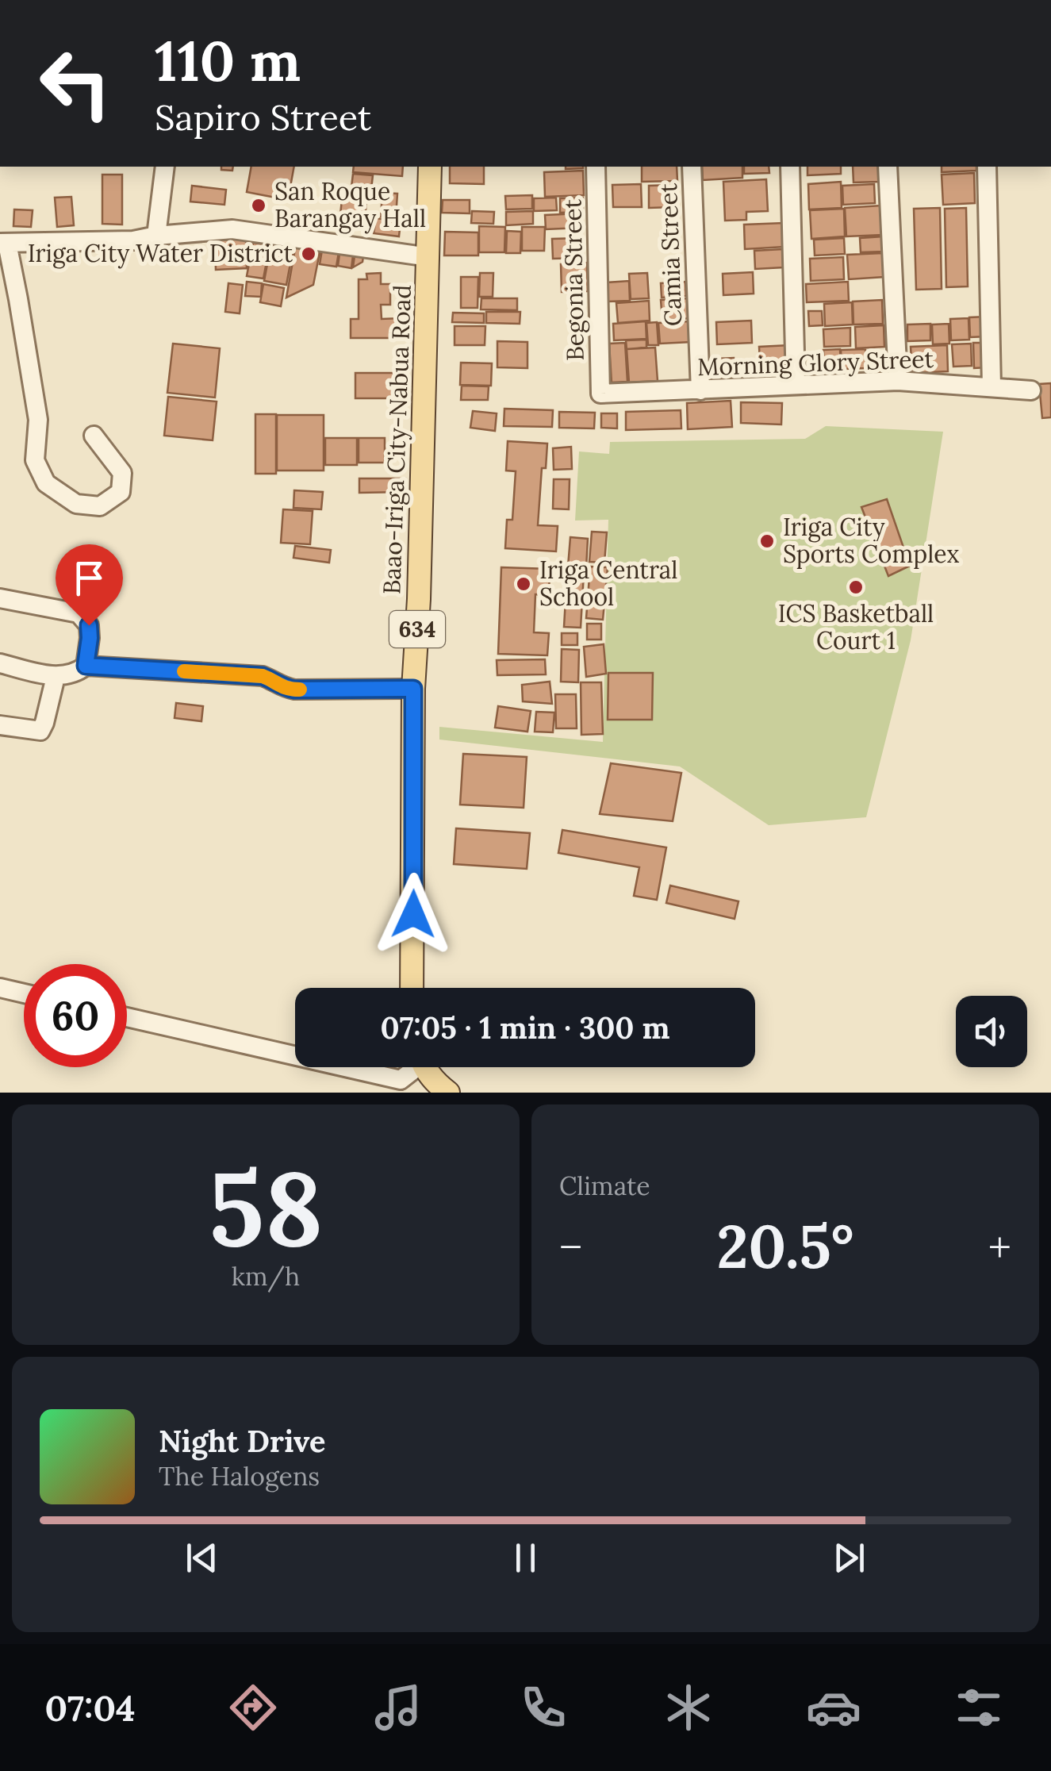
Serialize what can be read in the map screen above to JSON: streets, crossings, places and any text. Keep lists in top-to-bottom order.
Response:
{
  "streets": {
    "main road": ["Baao-Iriga City-Nabua Road", "634"],
    "street": ["Camia Street", "Begonia Street", "Morning Glory Street"]
  },
  "crossings": [
    ["Camia Street", "Morning Glory Street"],
    ["Begonia Street", "Morning Glory Street"]
  ],
  "places": [
    "San Roque Barangay Hall",
    "Iriga City Water District",
    "Iriga City Sports Complex",
    "Iriga Central School",
    "ICS Basketball Court 1"
  ],
  "page": {
    "turn": ["110 m", "Sapiro Street"],
    "limit": "60",
    "trip": "07:05 · 1 min · 300 m",
    "tile": [
      ["58", "km/h"],
      "Climate"
    ],
    "heat": ["−", "20.5°", "+"],
    "song": ["Night Drive", "The Halogens"],
    "tabs": "07:04"
  }
}
